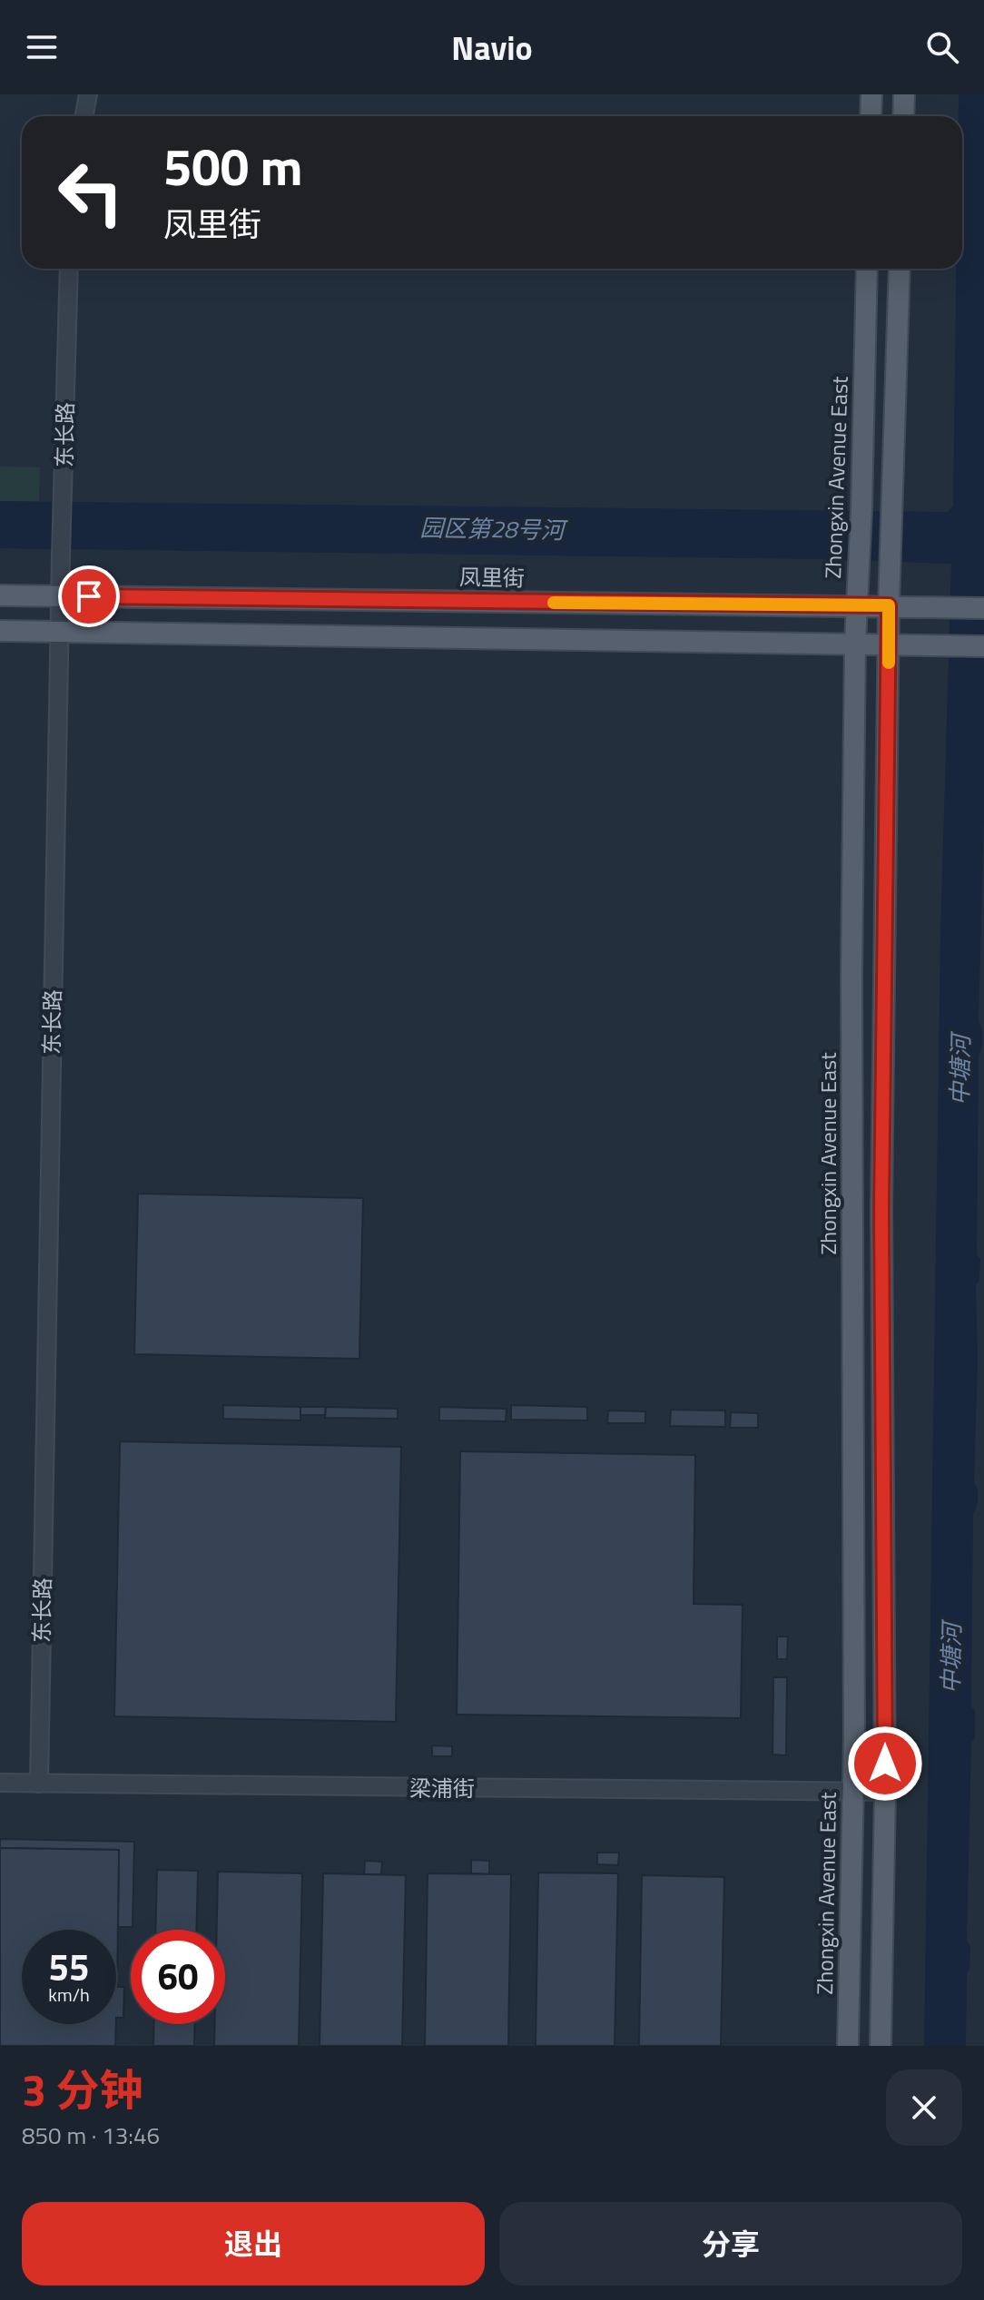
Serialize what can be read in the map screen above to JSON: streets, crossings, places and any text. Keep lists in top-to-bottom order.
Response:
{
  "streets": {
    "main road": ["Zhongxin Avenue East", "凤里街"],
    "street": ["东长路", "梁浦街"]
  },
  "crossings": [
    ["东长路", "凤里街"],
    ["东长路", "梁浦街"],
    ["Zhongxin Avenue East", "凤里街"],
    ["Zhongxin Avenue East", "梁浦街"]
  ],
  "water": ["园区第28号河", "中塘河"],
  "page": {
    "header": "Navio",
    "turn": ["500 m", "凤里街"],
    "speed": "55 km/h",
    "limit": "60",
    "heading": ["3 分钟", "850 m · 13:46"],
    "buttons": ["退出", "分享"]
  }
}
